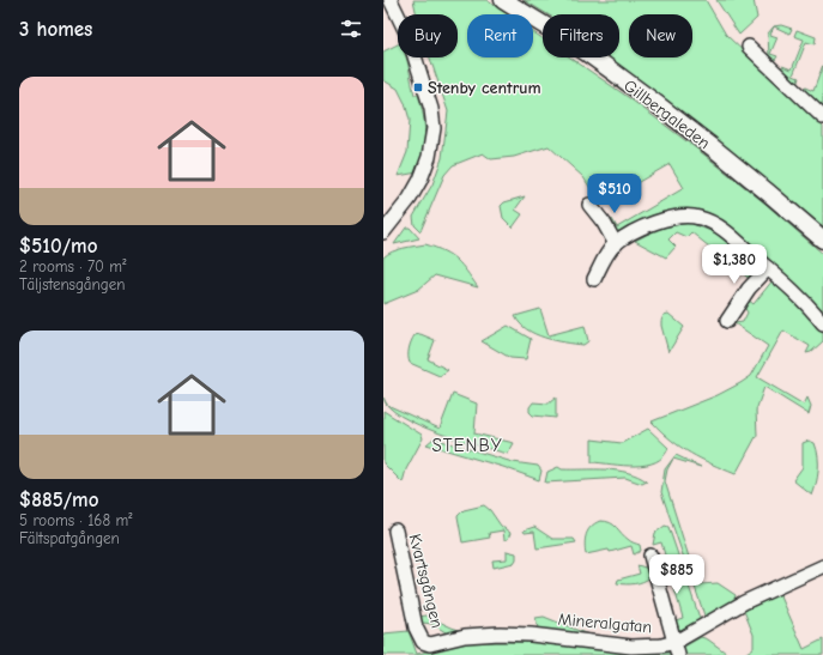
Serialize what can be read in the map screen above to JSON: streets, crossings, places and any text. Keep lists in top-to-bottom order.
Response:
{
  "streets": {
    "main road": ["Gillbergaleden"],
    "street": ["Kvartsgången", "Mineralgatan"]
  },
  "crossings": [
    ["Kvartsgången", "Mineralgatan"]
  ],
  "districts": ["STENBY"],
  "places": {
    "transit": ["Stenby centrum"]
  },
  "page": {
    "heading": "3 homes",
    "chip": [
      "Buy",
      "Rent",
      "Filters",
      "New"
    ],
    "list": [
      {
        "name": "$510/mo",
        "note": "2 rooms · 70 m² · Täljstensgången"
      },
      {
        "name": "$885/mo",
        "note": "5 rooms · 168 m² · Fältspatgången"
      }
    ],
    "price": ["$510", "$1,380", "$885"]
  }
}
